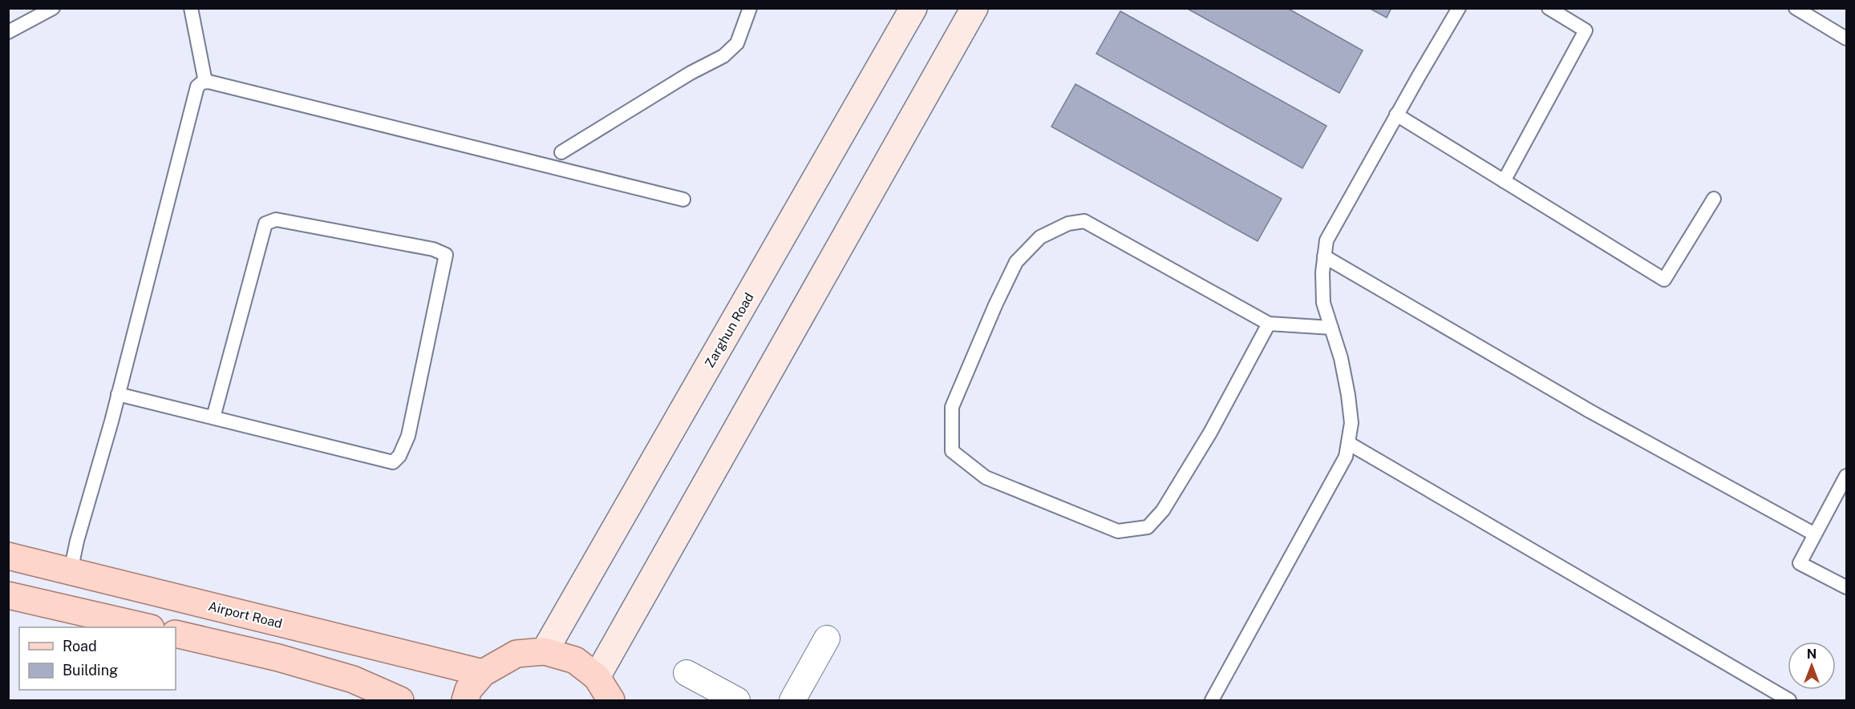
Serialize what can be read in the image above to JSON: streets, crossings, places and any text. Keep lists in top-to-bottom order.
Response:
{
  "streets": {
    "main road": ["Airport Road"],
    "street": ["Zarghun Road"]
  },
  "legend": ["Road", "Building"],
  "north": "top"
}
